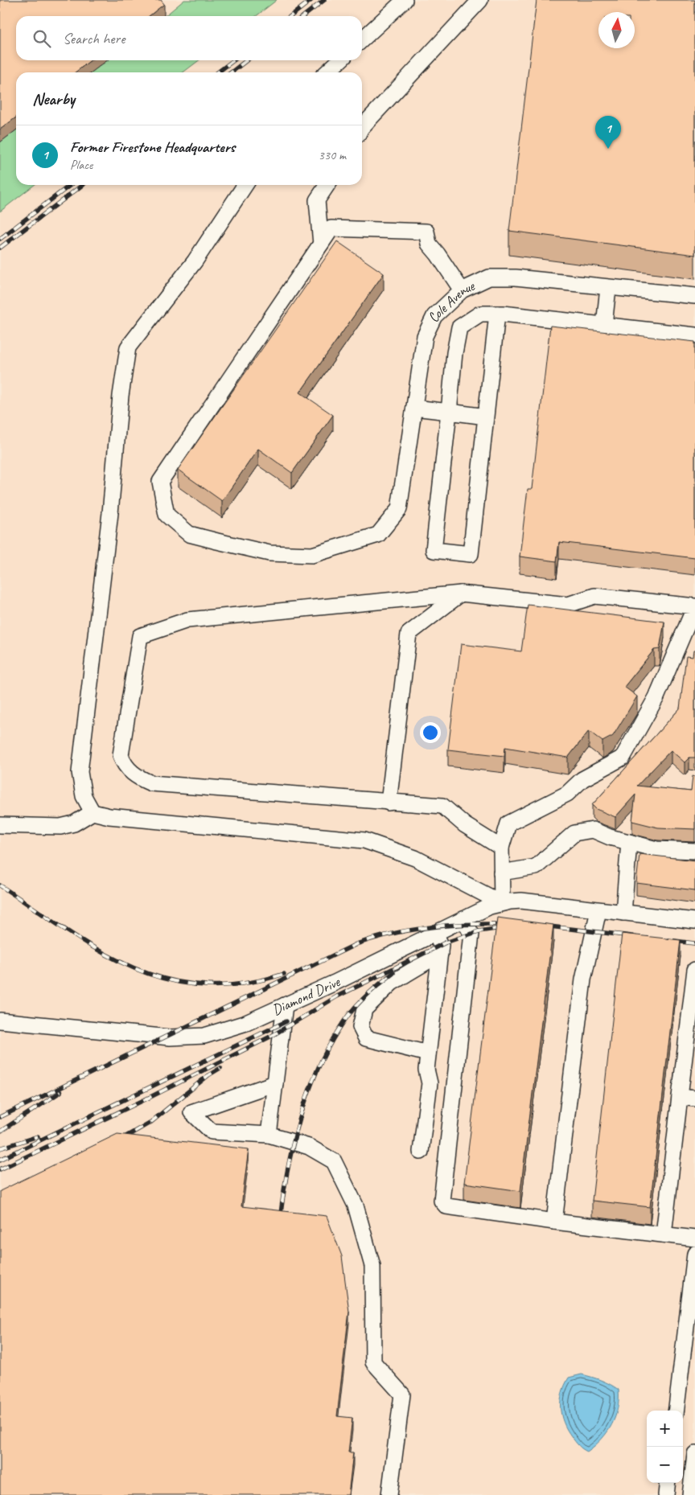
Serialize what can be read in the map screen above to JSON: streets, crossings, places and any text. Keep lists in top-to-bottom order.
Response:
{
  "streets": {
    "street": ["Cole Avenue", "Diamond Drive"]
  },
  "north": "top",
  "page": {
    "search": "Search here",
    "heading": "Nearby",
    "pins": "1",
    "list": [
      {
        "mark": "1",
        "name": "Former Firestone Headquarters",
        "note": "Place",
        "value": "330 m"
      }
    ],
    "map_buttons": ["+", "−"]
  }
}
